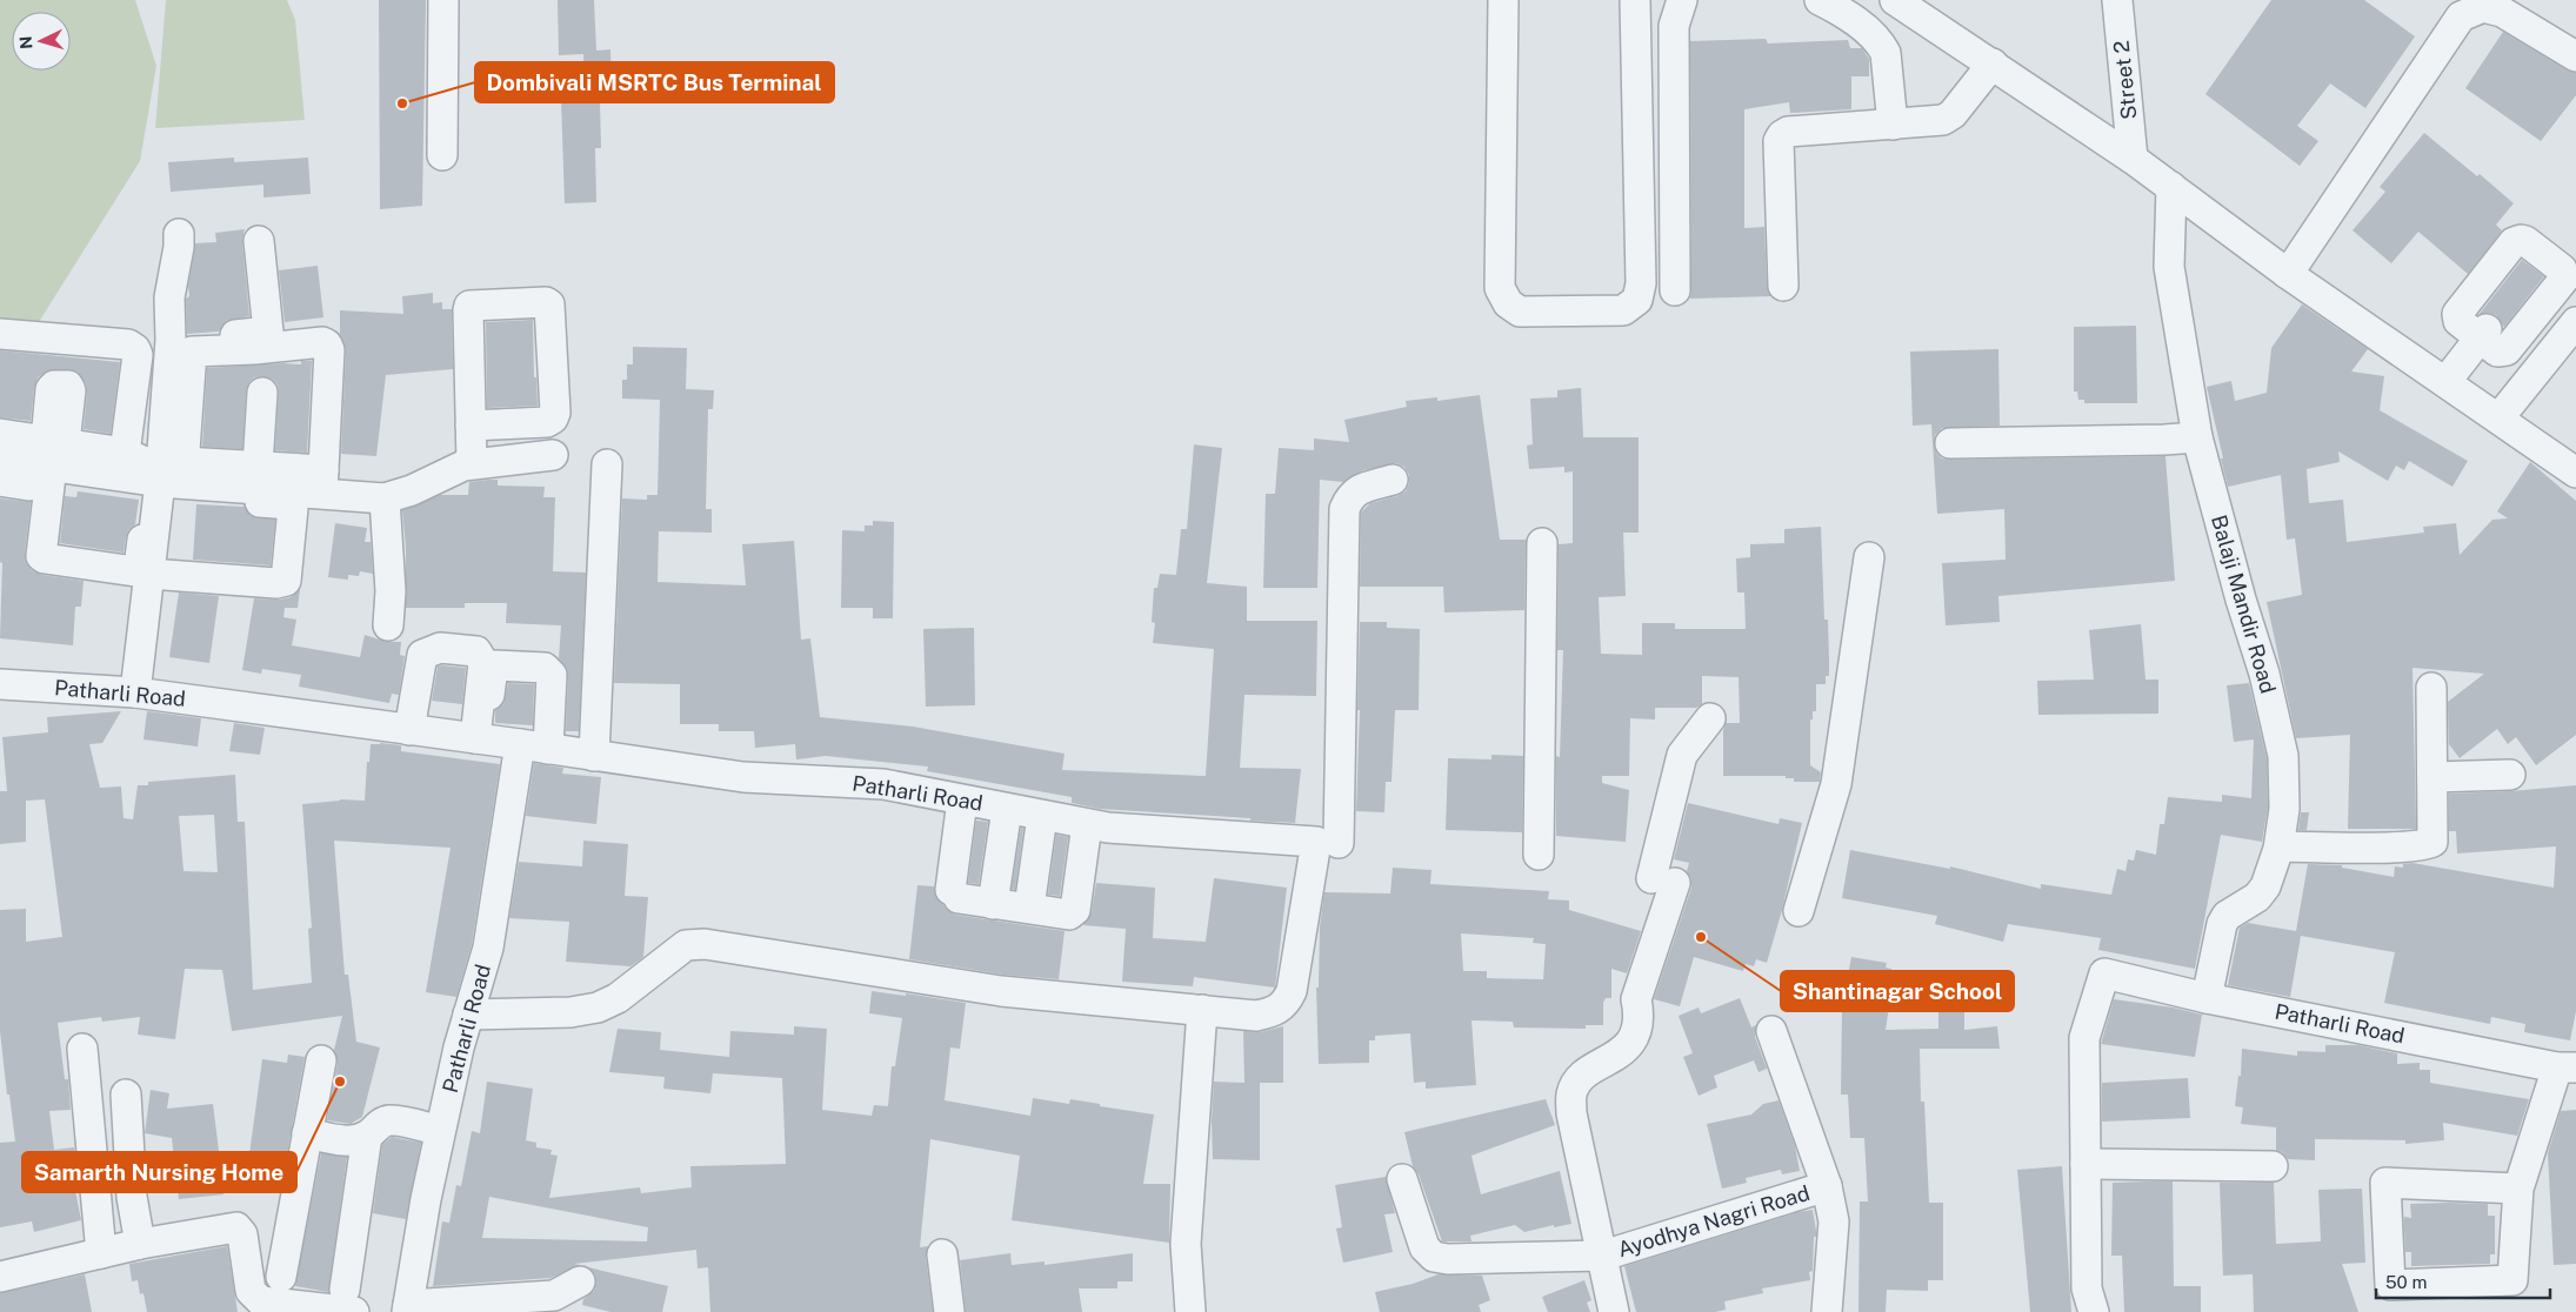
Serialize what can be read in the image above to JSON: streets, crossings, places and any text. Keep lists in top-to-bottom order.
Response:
{
  "streets": {
    "street": [
      "Street 2",
      "Balaji Mandir Road",
      "Patharli Road",
      "Ayodhya Nagri Road"
    ]
  },
  "crossings": [
    ["Balaji Mandir Road", "Patharli Road"]
  ],
  "places": ["Dombivali MSRTC Bus Terminal", "Shantinagar School", "Samarth Nursing Home"],
  "scale_bar": "50 m",
  "north": "left"
}
